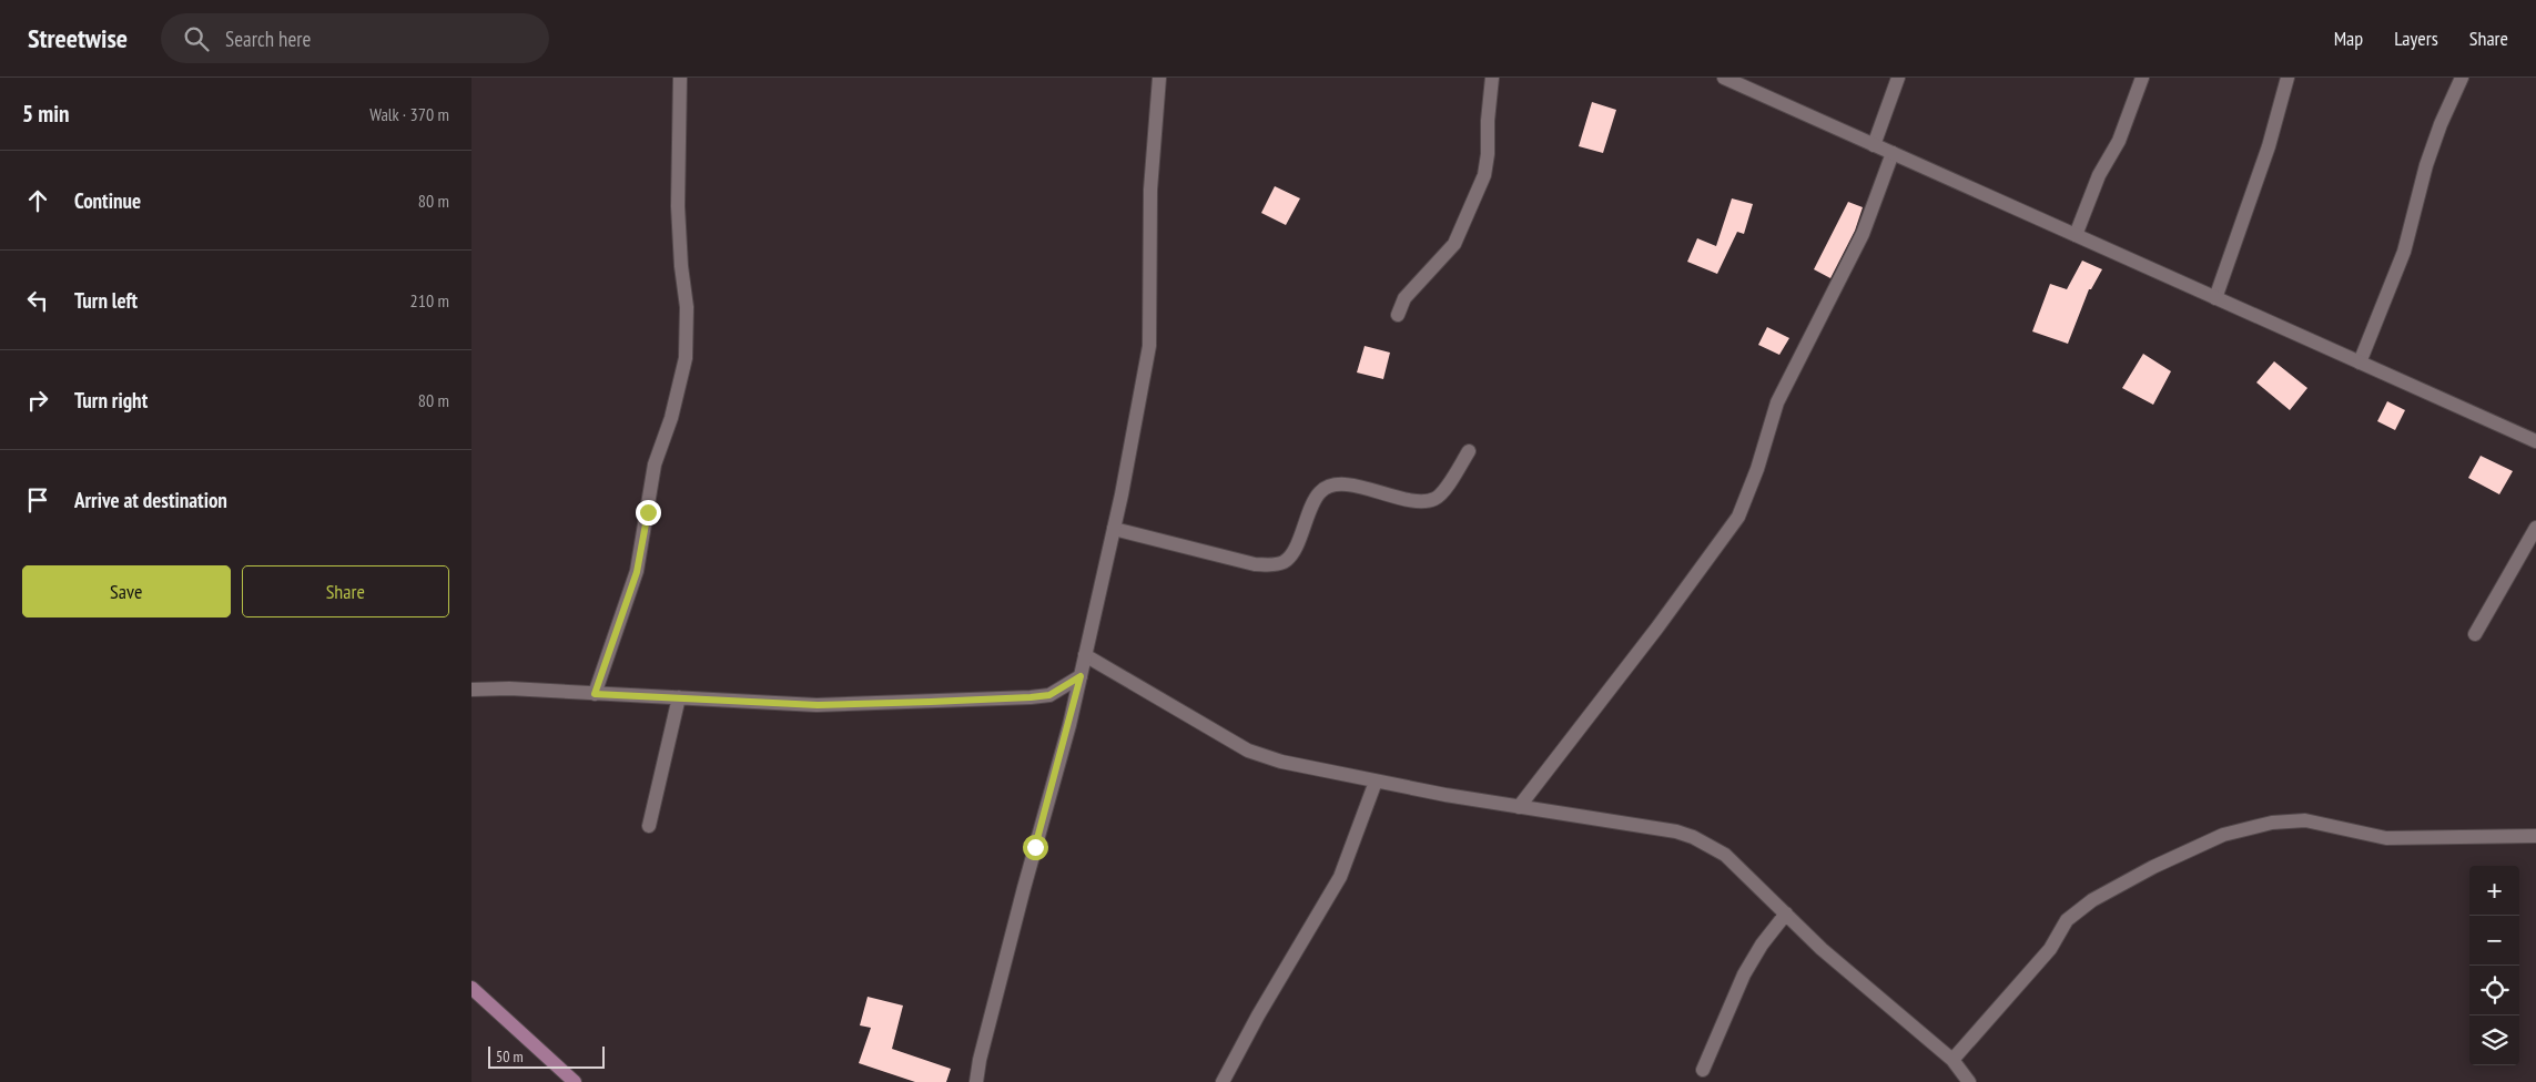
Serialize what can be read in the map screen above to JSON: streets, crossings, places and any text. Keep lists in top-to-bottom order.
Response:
{
  "scale_bar": "50 m",
  "page": {
    "header": "Streetwise",
    "search": "Search here",
    "nav": ["Map", "Layers", "Share"],
    "heading": ["5 min", "Walk · 370 m"],
    "list": [
      ["Continue", "80 m"],
      ["Turn left", "210 m"],
      ["Turn right", "80 m"],
      "Arrive at destination"
    ],
    "buttons": ["Save", "Share"],
    "map_buttons": ["+", "−"],
    "scale": "50 m"
  }
}
